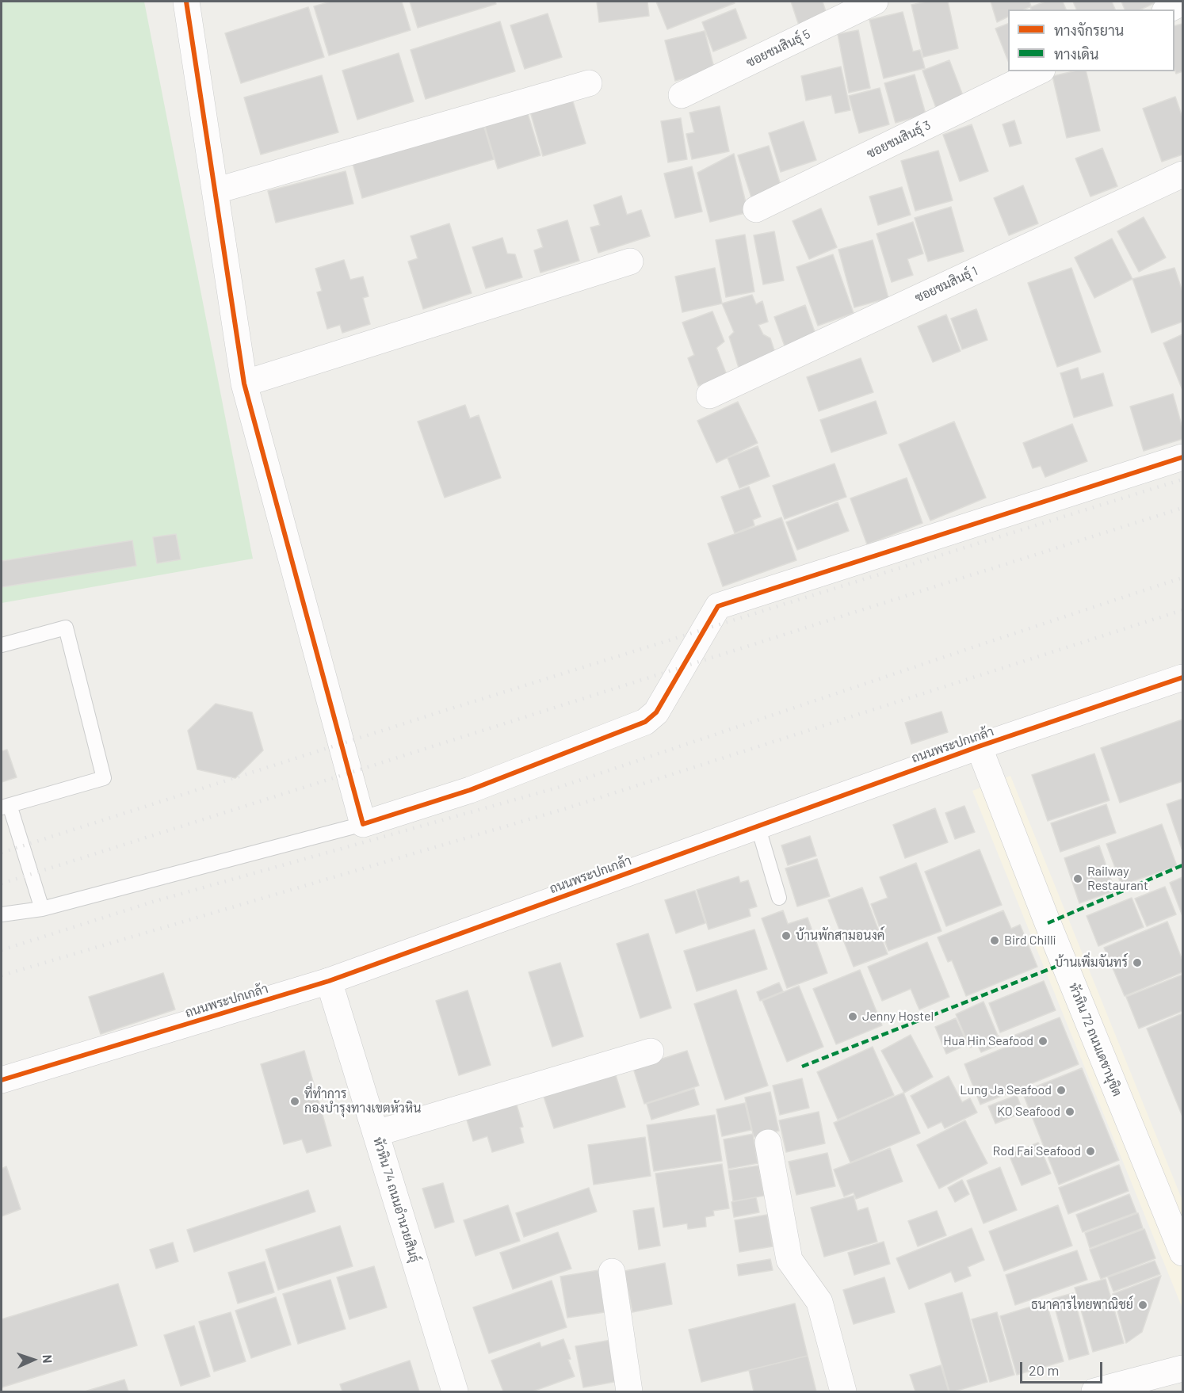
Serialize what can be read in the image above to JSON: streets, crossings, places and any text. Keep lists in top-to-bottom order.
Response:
{
  "streets": {
    "street": [
      "ซอยชมสินธุ์ 5",
      "ซอยชมสินธุ์ 3",
      "ซอยชมสินธุ์ 1",
      "ถนนพระปกเกล้า",
      "หัวหิน 72 ถนนเดชานุชิต",
      "หัวหิน 74 ถนนอำนวยสินธุ์"
    ]
  },
  "crossings": [
    ["ถนนพระปกเกล้า", "หัวหิน 72 ถนนเดชานุชิต"],
    ["ถนนพระปกเกล้า", "หัวหิน 74 ถนนอำนวยสินธุ์"]
  ],
  "places": [
    "Railway Restaurant",
    "บ้านพักสามอนงค์",
    "Bird Chilli",
    "บ้านเพิ่มจันทร์",
    "Jenny Hostel",
    "Hua Hin Seafood",
    "Lung Ja Seafood",
    "ที่ทำการ กองบำรุงทางเขตหัวหิน",
    "KO Seafood",
    "Rod Fai Seafood",
    "ธนาคารไทยพาณิชย์"
  ],
  "legend": ["ทางจักรยาน", "ทางเดิน"],
  "scale_bar": "20 m",
  "north": "right"
}
